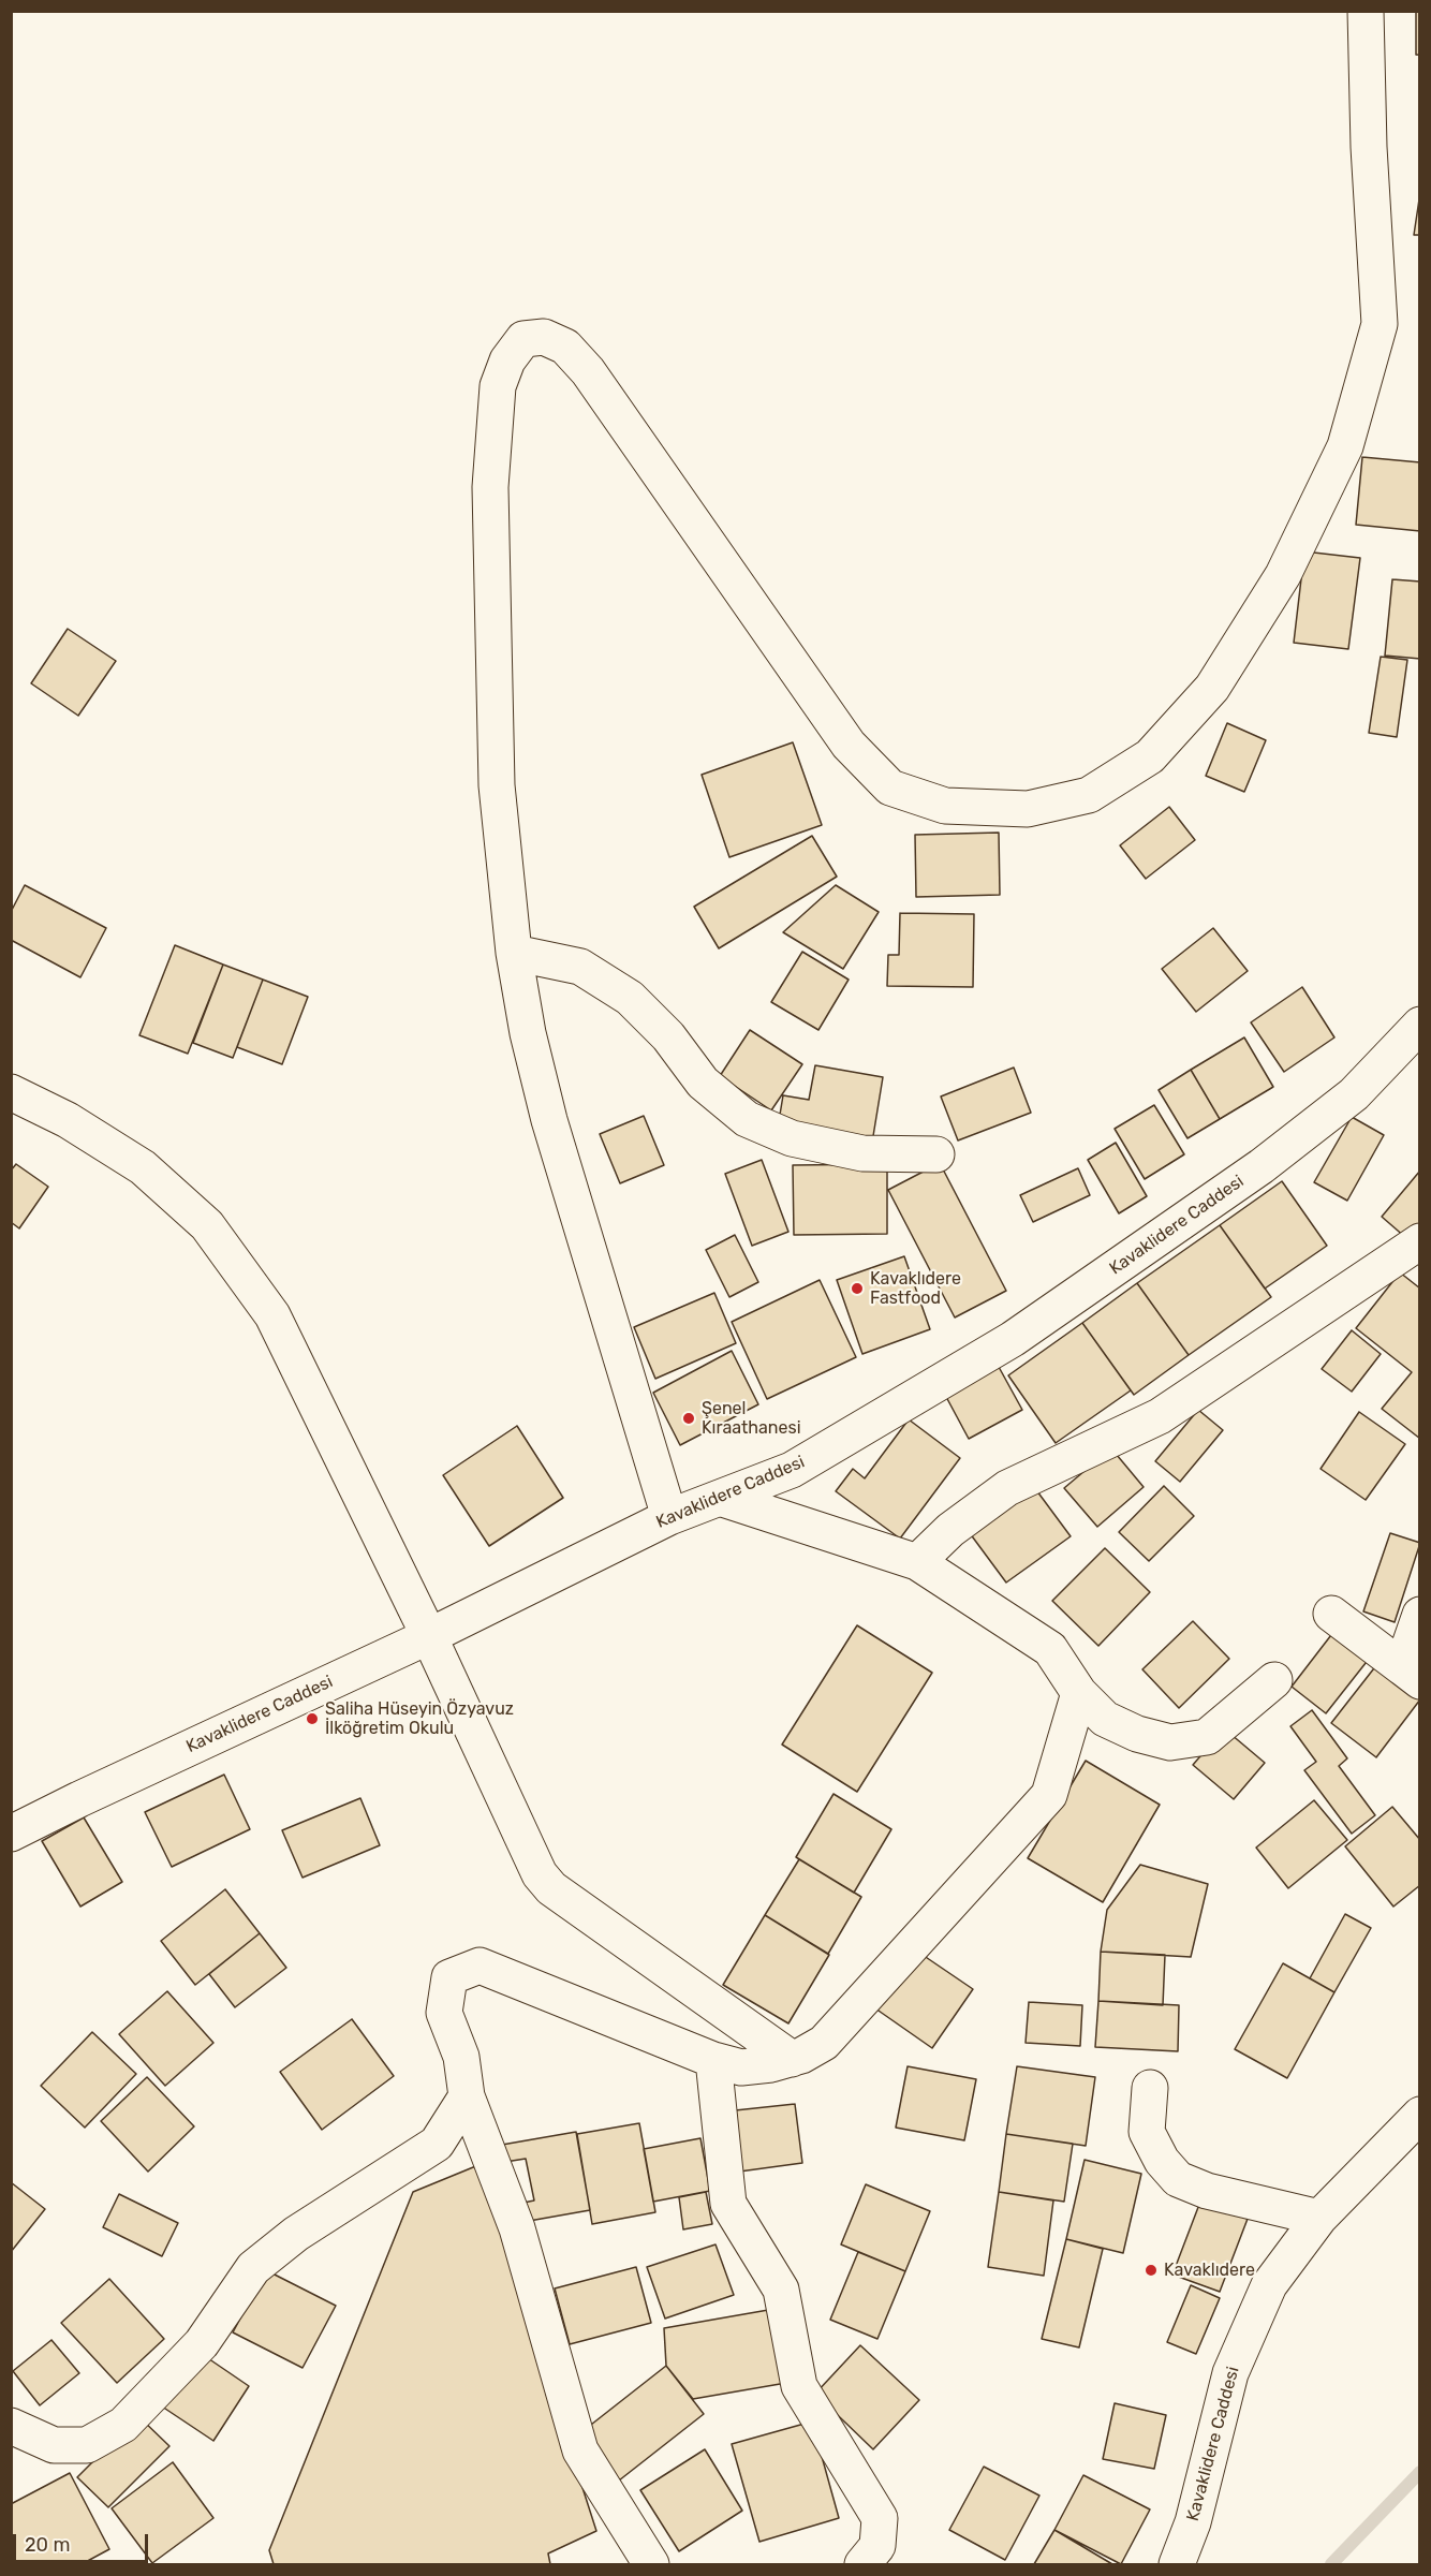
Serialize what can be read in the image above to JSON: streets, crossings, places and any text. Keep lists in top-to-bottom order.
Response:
{
  "streets": {
    "street": ["Kavaklidere Caddesi"]
  },
  "places": [
    "Kavaklıdere Fastfood",
    "Şenel Kıraathanesi",
    "Saliha Hüseyin Özyavuz İlköğretim Okulu",
    "Kavaklıdere"
  ],
  "scale_bar": "20 m"
}
